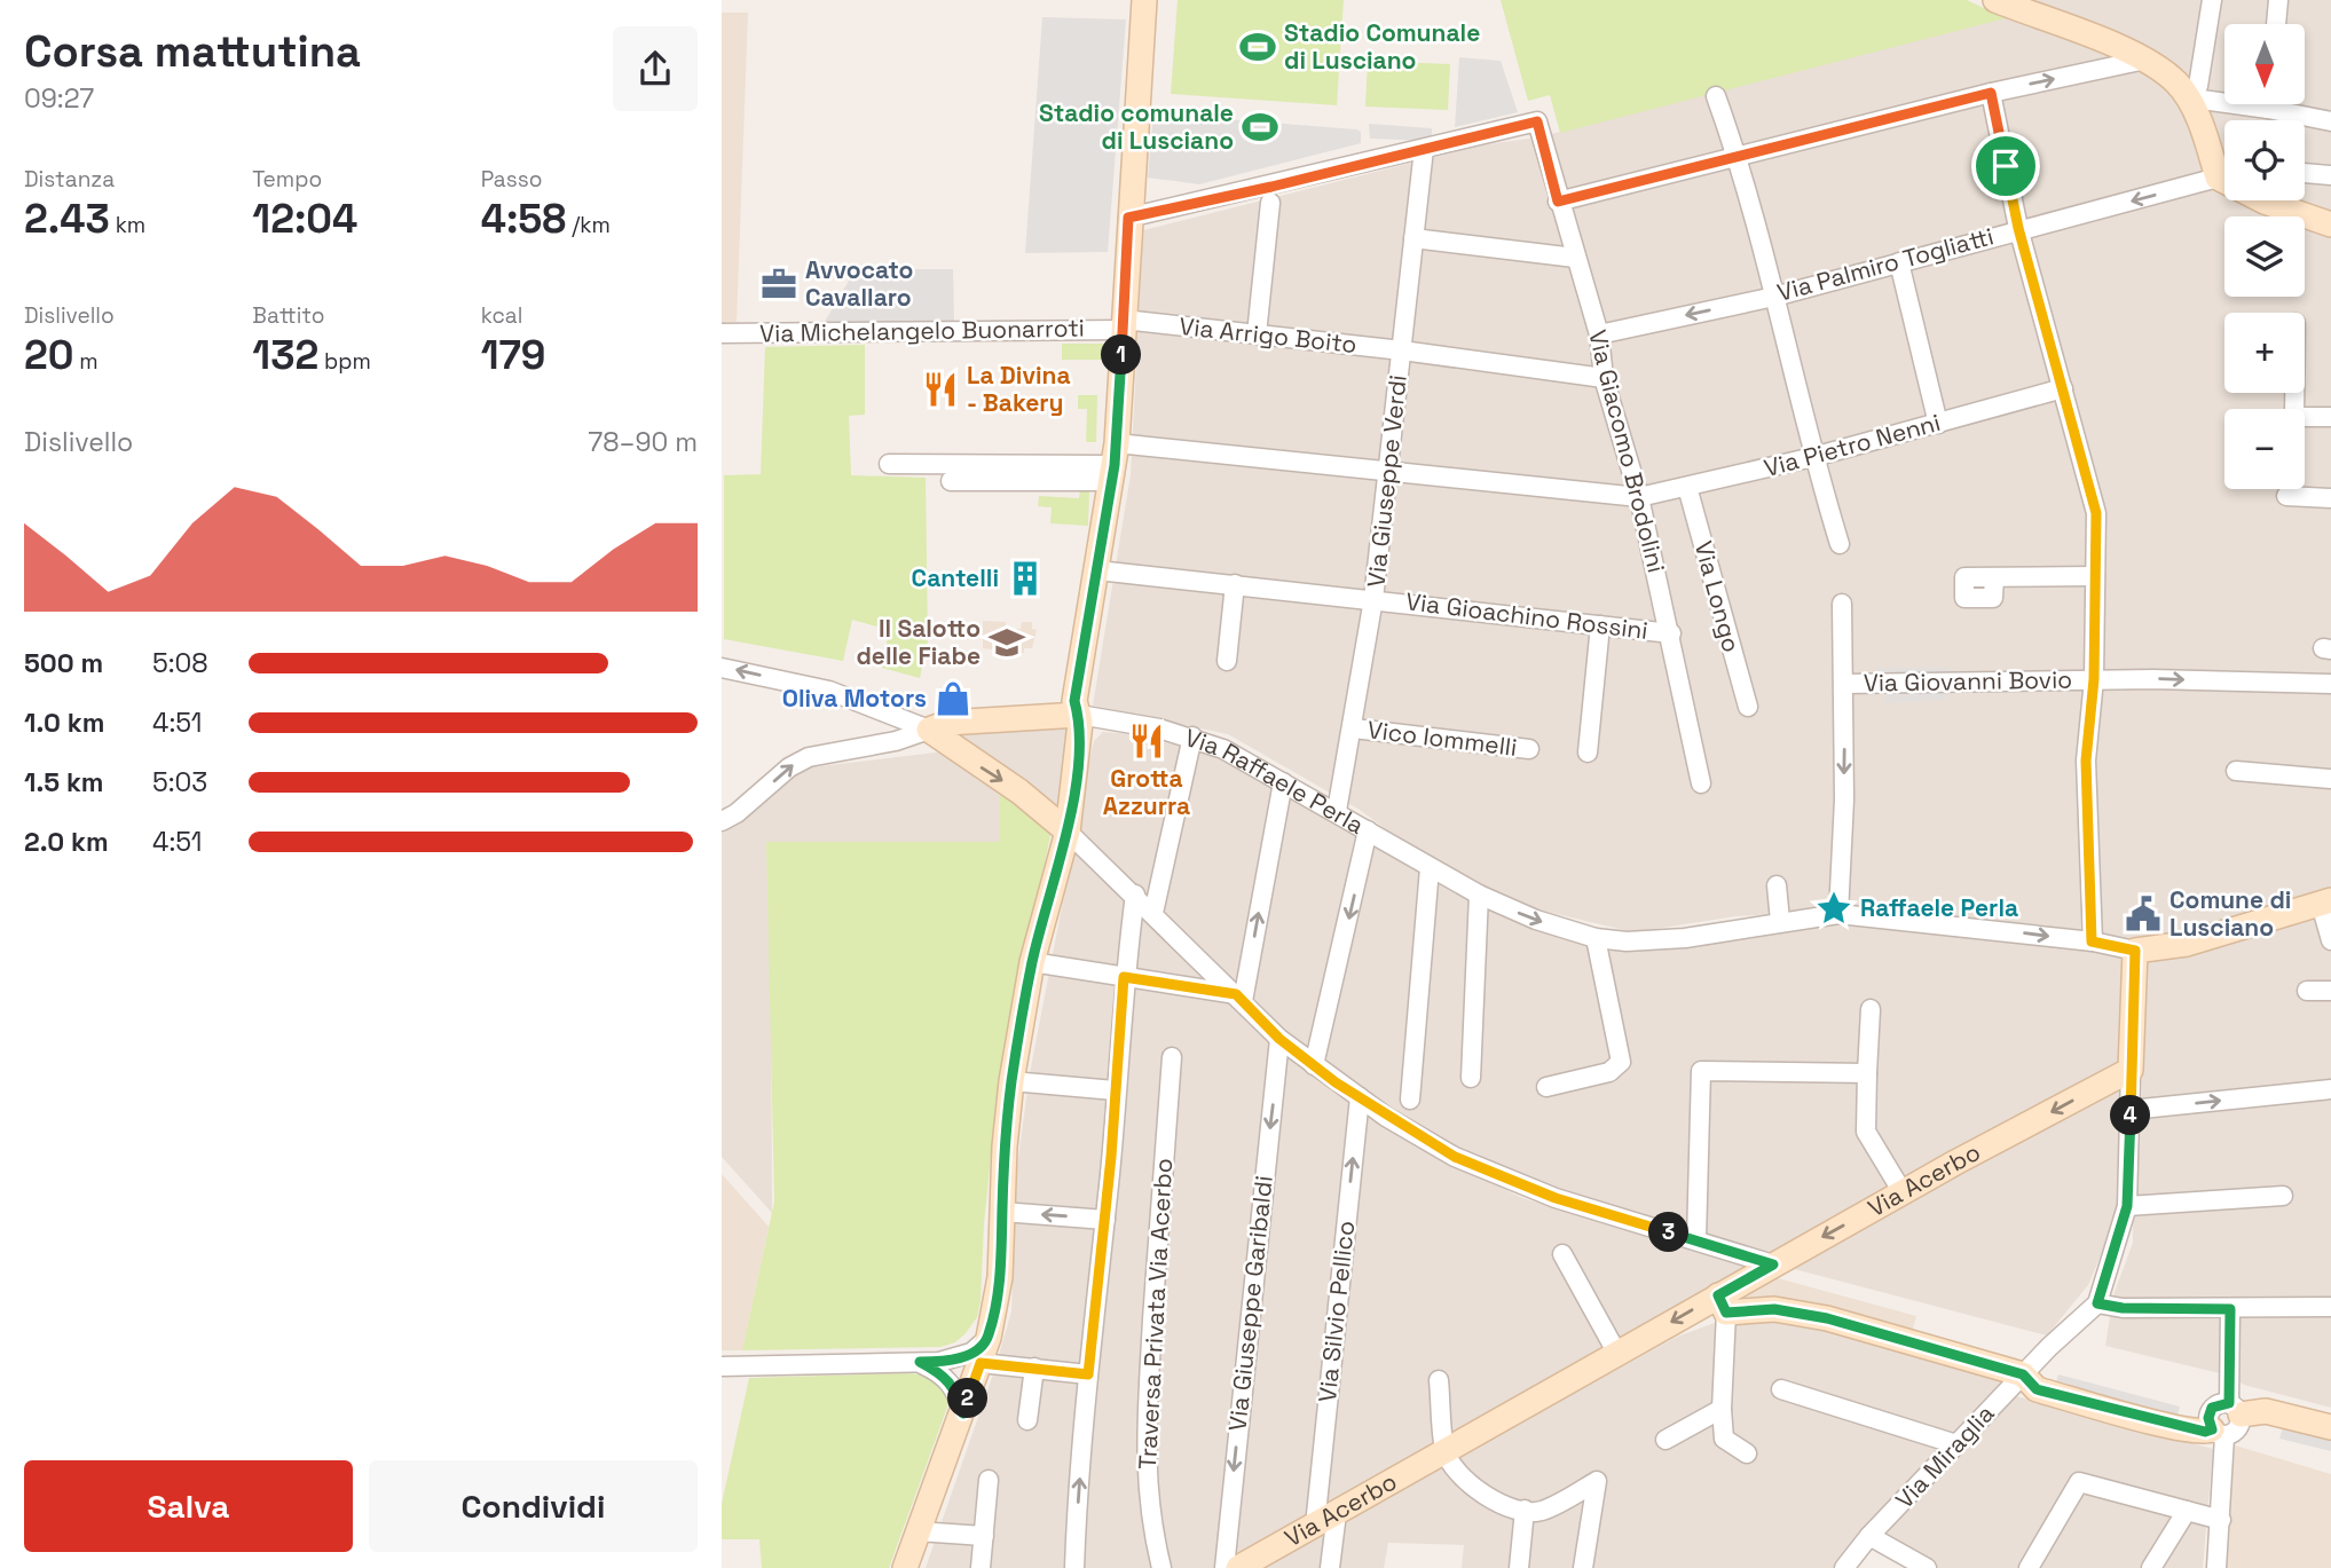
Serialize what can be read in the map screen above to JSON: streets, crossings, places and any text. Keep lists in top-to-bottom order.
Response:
{
  "streets": {
    "street": [
      "Via Palmiro Togliatti",
      "Via Michelangelo Buonarroti",
      "Via Arrigo Boito",
      "Via Pietro Nenni",
      "Via Giacomo Brodolini",
      "Via Giuseppe Verdi",
      "Via Longo",
      "Via Gioachino Rossini",
      "Via Giovanni Bovio",
      "Vico Iommelli",
      "Via Raffaele Perla",
      "Via Acerbo",
      "Via Giuseppe Garibaldi",
      "Via Silvio Pellico",
      "Traversa Privata Via Acerbo",
      "Via Miraglia"
    ]
  },
  "crossings": [
    ["Via Palmiro Togliatti", "Via Giacomo Brodolini"],
    ["Via Michelangelo Buonarroti", "Via Arrigo Boito"],
    ["Via Arrigo Boito", "Via Giacomo Brodolini"],
    ["Via Arrigo Boito", "Via Giuseppe Verdi"],
    ["Via Pietro Nenni", "Via Giacomo Brodolini"],
    ["Via Pietro Nenni", "Via Giuseppe Verdi"],
    ["Via Pietro Nenni", "Via Longo"],
    ["Via Giacomo Brodolini", "Via Giuseppe Verdi"],
    ["Via Giacomo Brodolini", "Via Gioachino Rossini"],
    ["Via Giuseppe Verdi", "Via Gioachino Rossini"],
    ["Via Giuseppe Verdi", "Vico Iommelli"],
    ["Via Giuseppe Verdi", "Via Raffaele Perla"],
    ["Via Acerbo", "Via Silvio Pellico"]
  ],
  "one_way": ["Via Silvio Pellico"],
  "places": {
    "sports": ["Stadio Comunale di Lusciano", "Stadio comunale di Lusciano"],
    "office": ["Avvocato Cavallaro"],
    "restaurant": ["La Divina - Bakery", "Grotta Azzurra"],
    "building": ["Cantelli"],
    "school or university": ["Il Salotto delle Fiabe"],
    "shop": ["Oliva Motors"],
    "place": ["Raffaele Perla"],
    "public building": ["Comune di Lusciano"]
  },
  "north": "bottom",
  "page": {
    "heading": ["Corsa mattutina", "09:27"],
    "map_buttons": ["+", "−"],
    "stats": [
      ["Distanza", "2.43 km"],
      ["Tempo", "12:04"],
      ["Passo", "4:58 /km"],
      ["Dislivello", "20 m"],
      ["Battito", "132 bpm"],
      ["kcal", "179"]
    ],
    "pins": [
      "1",
      "4",
      "3",
      "2"
    ],
    "chart": ["Dislivello", "78–90 m"],
    "list": [
      {
        "name": "500 m",
        "note": "5:08"
      },
      {
        "name": "1.0 km",
        "note": "4:51"
      },
      {
        "name": "1.5 km",
        "note": "5:03"
      },
      {
        "name": "2.0 km",
        "note": "4:51"
      }
    ],
    "buttons": ["Salva", "Condividi"]
  }
}
